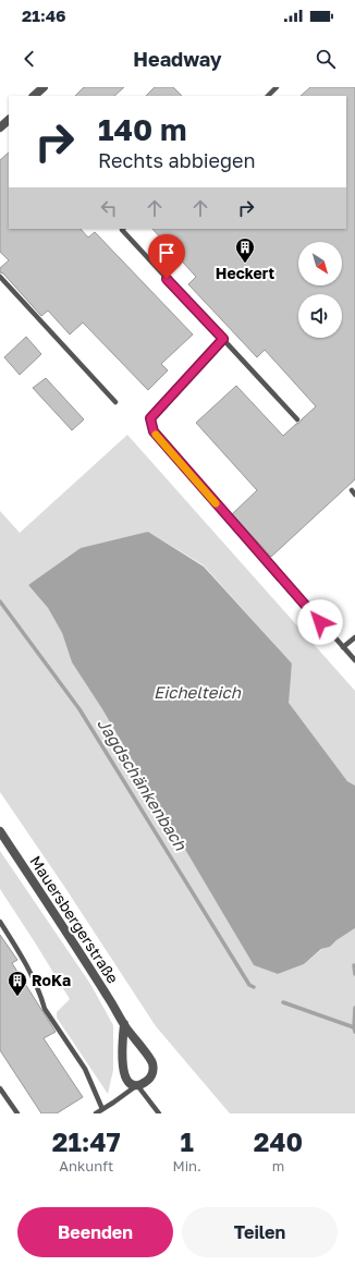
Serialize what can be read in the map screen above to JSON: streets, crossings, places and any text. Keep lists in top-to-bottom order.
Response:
{
  "streets": {
    "street": ["Mauersbergerstraße"]
  },
  "water": ["Eichelteich", "Jagdschänkenbach"],
  "places": {
    "building": ["Heckert", "RoKa"]
  },
  "north": "bottom right",
  "page": {
    "status": "21:46",
    "header": "Headway",
    "turn": ["140 m", "Rechts abbiegen"],
    "eta": [
      "21:47",
      "Ankunft",
      "1",
      "Min.",
      "240",
      "m"
    ],
    "buttons": ["Beenden", "Teilen"]
  }
}
